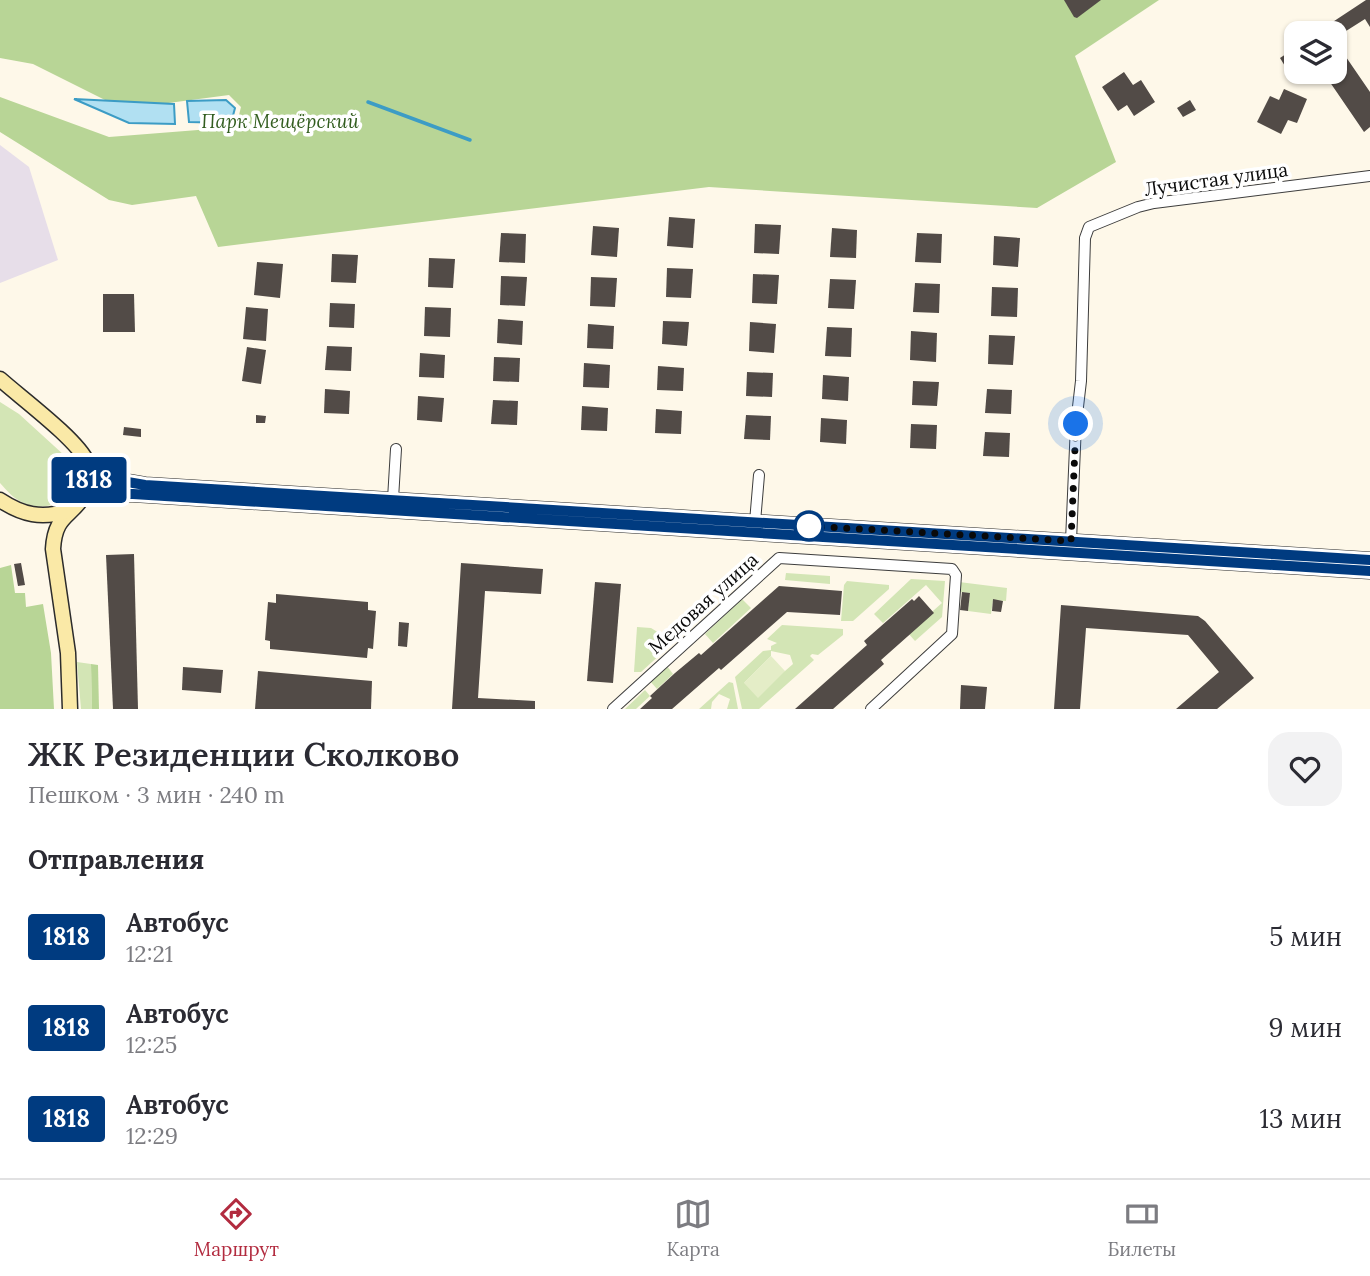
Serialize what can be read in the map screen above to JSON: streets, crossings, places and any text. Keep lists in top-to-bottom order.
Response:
{
  "streets": {
    "street": ["Лучистая улица", "Медовая улица"]
  },
  "parks": ["Парк Мещёрский"],
  "lines": ["bus line 1818"],
  "page": {
    "on_map": "1818",
    "heading": [
      ["ЖК Резиденции Сколково", "Пешком · 3 мин · 240 m"],
      "Отправления"
    ],
    "list": [
      {
        "mark": "1818",
        "name": "Автобус",
        "note": "12:21",
        "value": "5 мин"
      },
      {
        "mark": "1818",
        "name": "Автобус",
        "note": "12:25",
        "value": "9 мин"
      },
      {
        "mark": "1818",
        "name": "Автобус",
        "note": "12:29",
        "value": "13 мин"
      }
    ],
    "tabs": ["Маршрут", "Карта", "Билеты"]
  }
}
